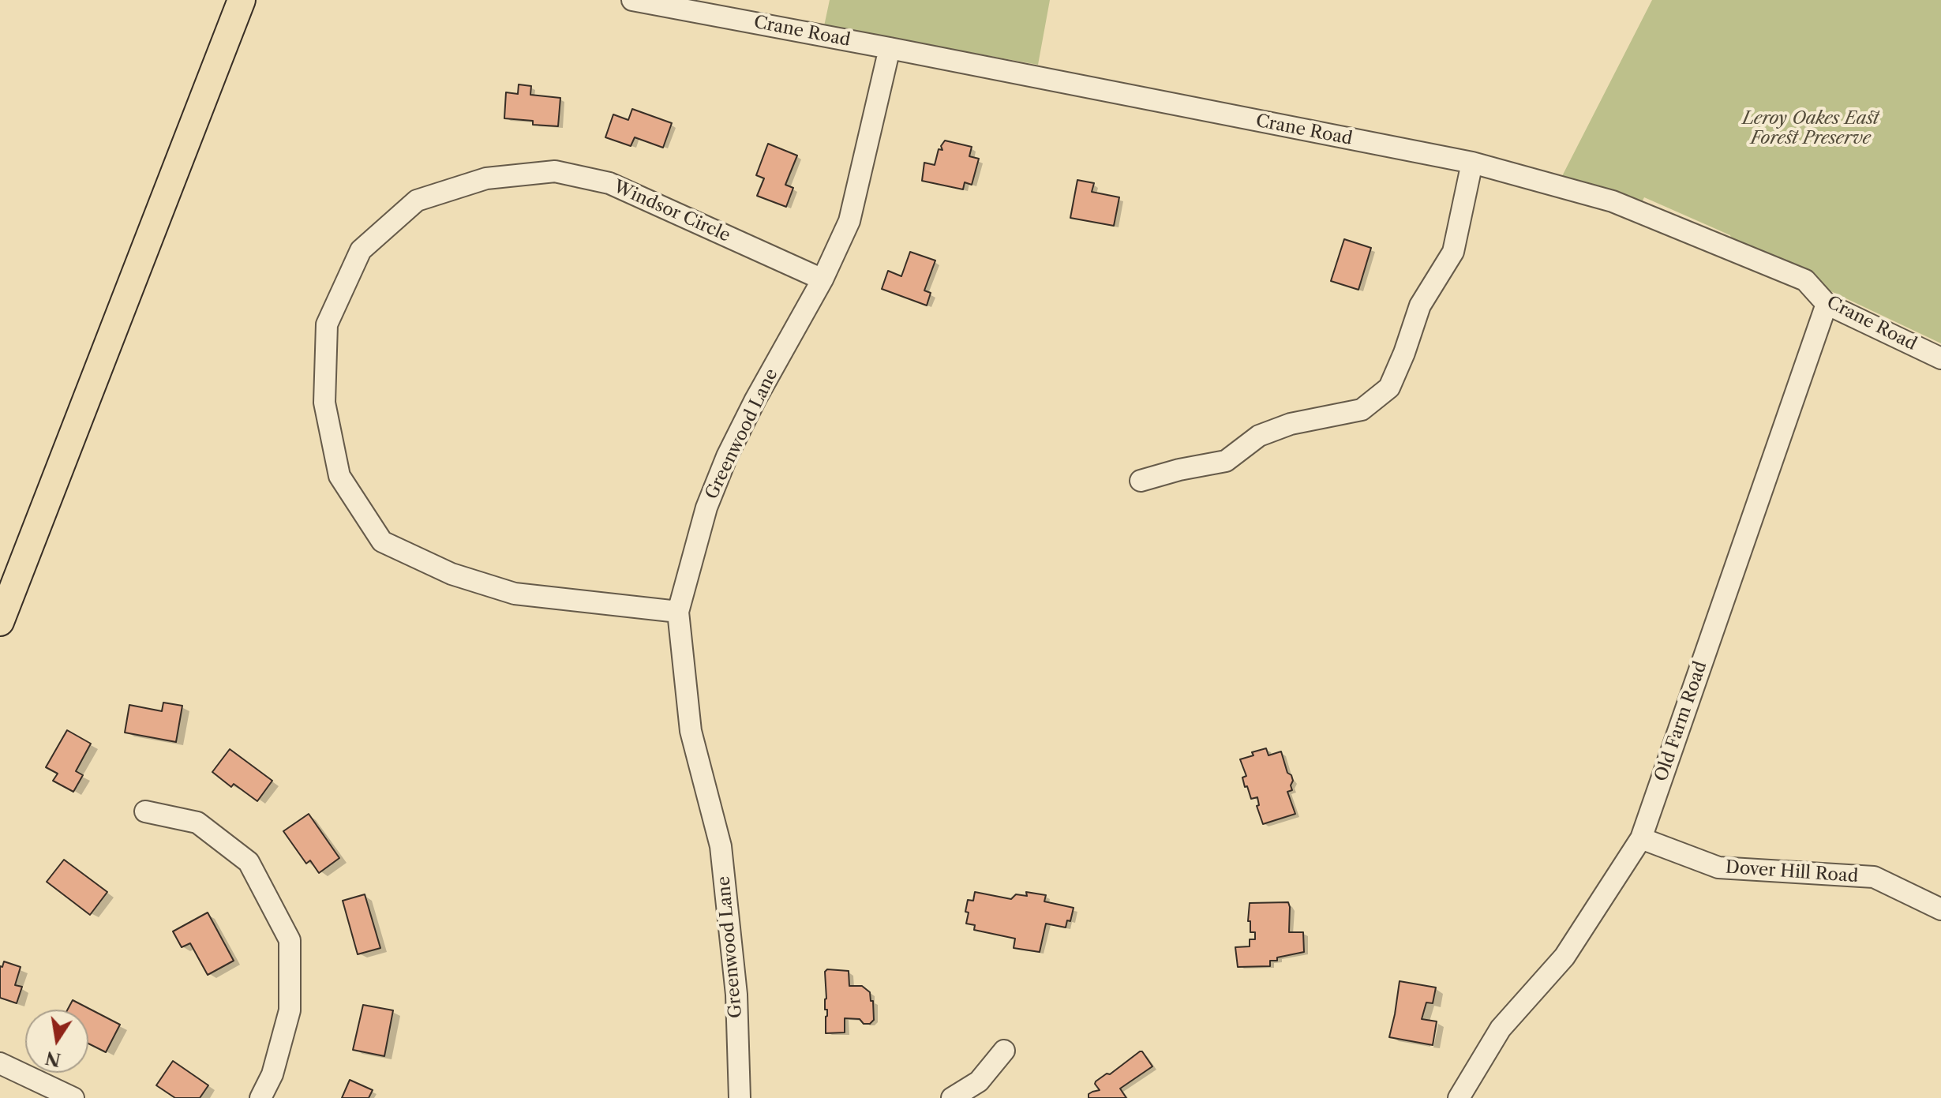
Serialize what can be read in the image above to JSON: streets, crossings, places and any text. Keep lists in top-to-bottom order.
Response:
{
  "streets": {
    "street": [
      "Crane Road",
      "Windsor Circle",
      "Greenwood Lane",
      "Old Farm Road",
      "Dover Hill Road"
    ]
  },
  "crossings": [
    ["Crane Road", "Greenwood Lane"],
    ["Crane Road", "Old Farm Road"],
    ["Windsor Circle", "Greenwood Lane"],
    ["Old Farm Road", "Dover Hill Road"]
  ],
  "parks": ["Leroy Oakes East Forest Preserve"],
  "north": "bottom"
}
